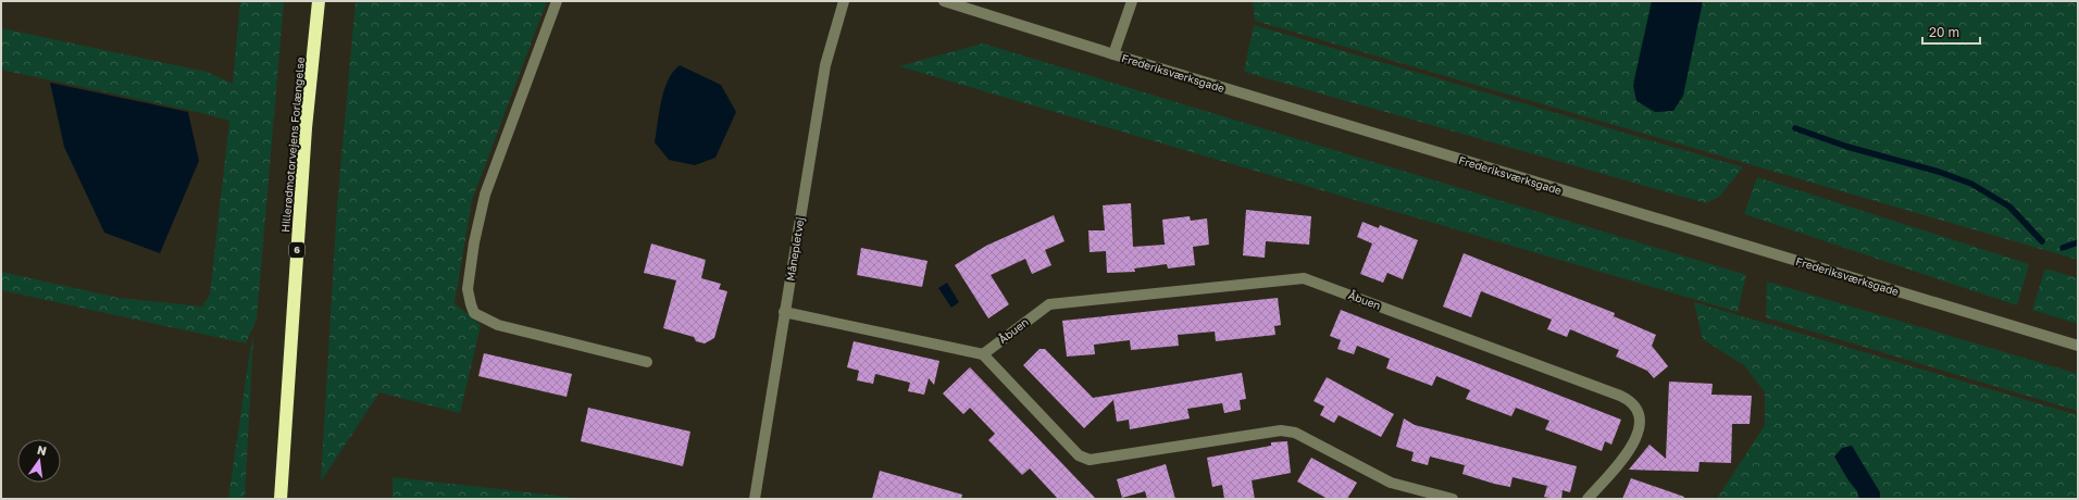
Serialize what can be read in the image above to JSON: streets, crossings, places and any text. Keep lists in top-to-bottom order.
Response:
{
  "streets": {
    "highway": ["Hillerødmotorvejens Forlængelse", "6"],
    "street": ["Frederiksværksgade", "Månepletvej", "Åbuen"]
  },
  "scale_bar": "20 m",
  "north": "top"
}
